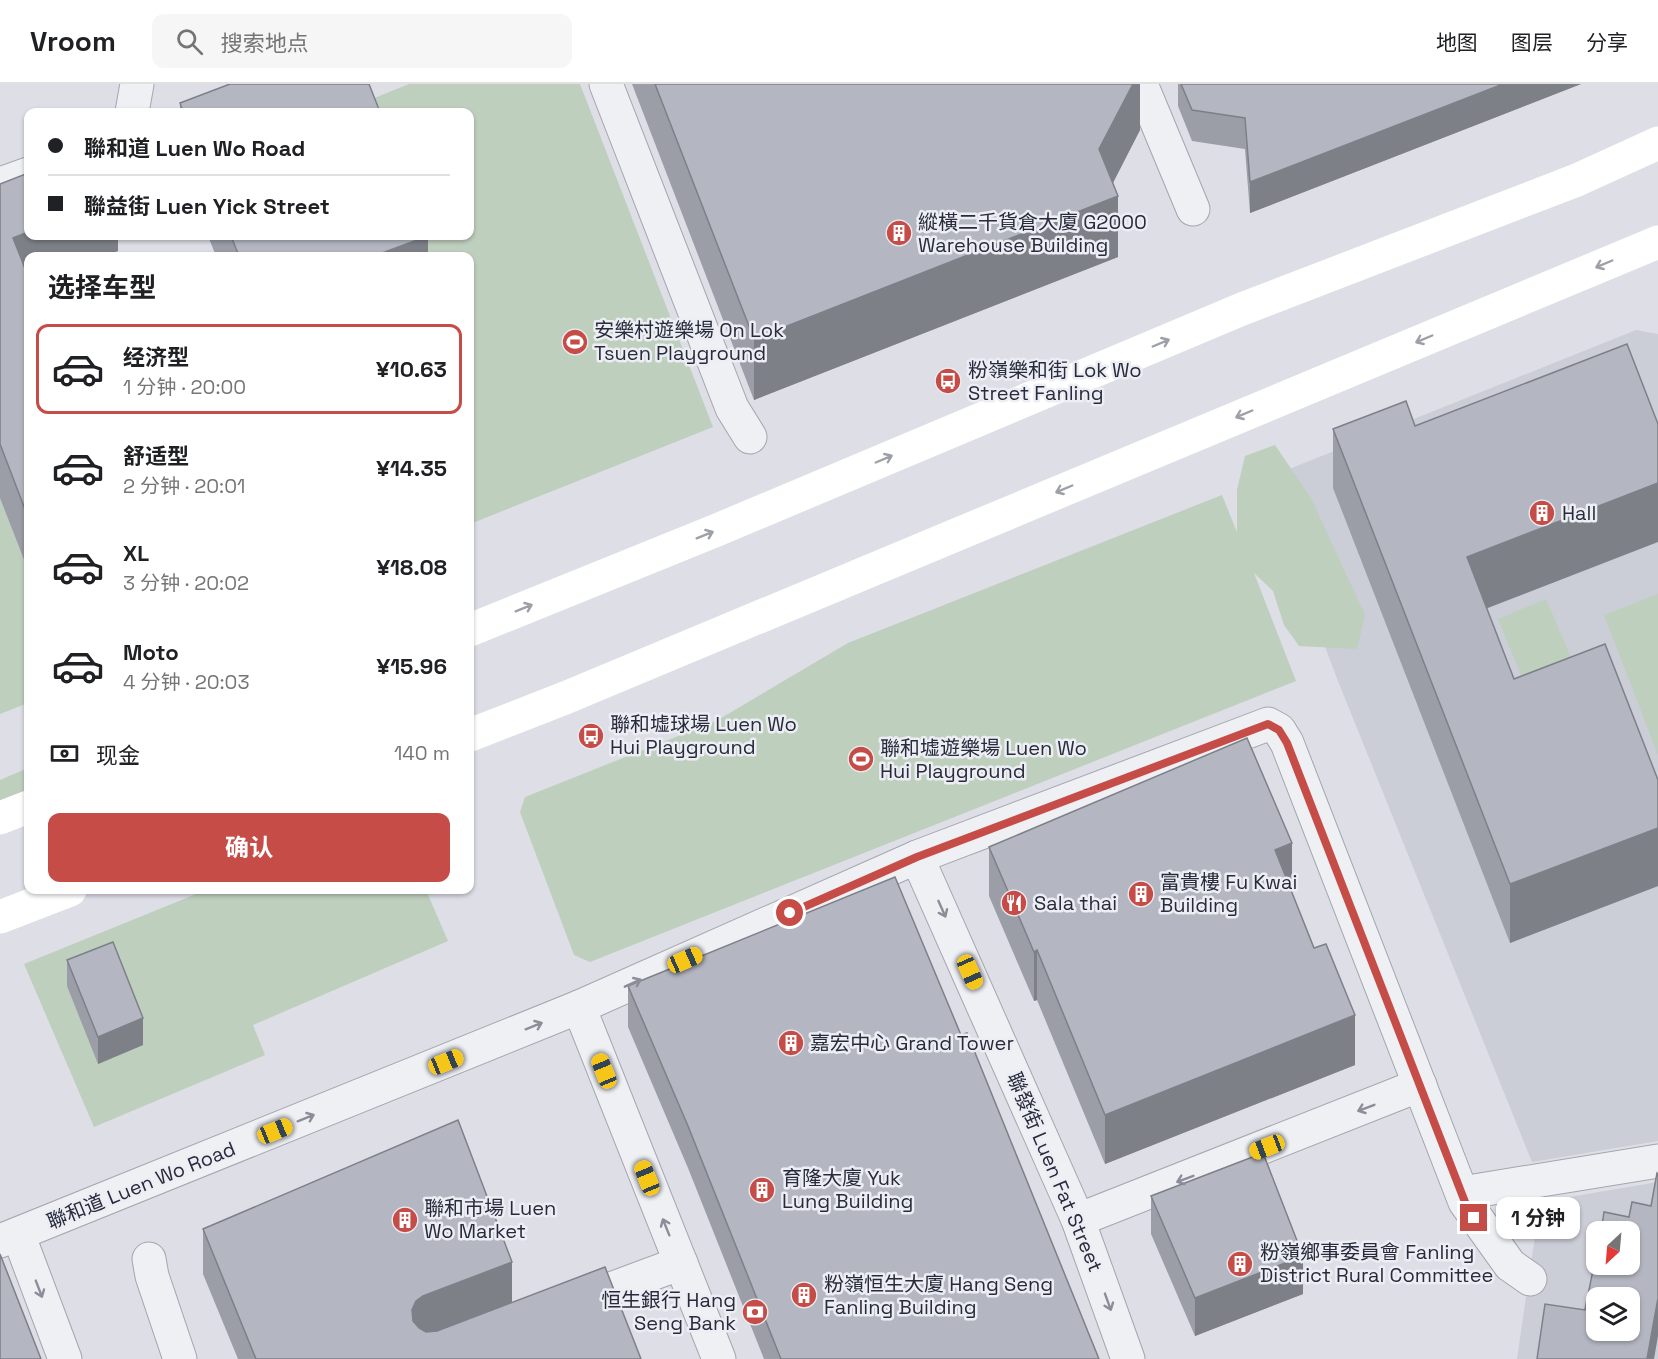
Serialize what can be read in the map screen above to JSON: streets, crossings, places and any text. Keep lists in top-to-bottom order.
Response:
{
  "streets": {
    "street": ["聯發街 Luen Fat Street", "聯和道 Luen Wo Road"]
  },
  "crossings": [
    ["聯發街 Luen Fat Street", "聯和道 Luen Wo Road"]
  ],
  "one_way": ["聯發街 Luen Fat Street", "聯和道 Luen Wo Road"],
  "places": {
    "building": [
      "縱橫二千貨倉大廈 G2000 Warehouse Building",
      "Hall",
      "富貴樓 Fu Kwai Building",
      "嘉宏中心 Grand Tower",
      "育隆大廈 Yuk Lung Building",
      "聯和市場 Luen Wo Market",
      "粉嶺鄉事委員會 Fanling District Rural Committee",
      "粉嶺恒生大廈 Hang Seng Fanling Building"
    ],
    "sports": ["安樂村遊樂場 On Lok Tsuen Playground", "聯和墟遊樂場 Luen Wo Hui Playground"],
    "bus stop": ["粉嶺樂和街 Lok Wo Street Fanling", "聯和墟球場 Luen Wo Hui Playground"],
    "restaurant": ["Sala thai"],
    "bank": ["恒生銀行 Hang Seng Bank"]
  },
  "north": "bottom left",
  "page": {
    "header": "Vroom",
    "search": "搜索地点",
    "nav": ["地图", "图层", "分享"],
    "banner": ["聯和道 Luen Wo Road", "聯益街 Luen Yick Street"],
    "heading": "选择车型",
    "list": [
      {
        "name": "经济型",
        "note": "1 分钟 · 20:00",
        "value": "¥10.63"
      },
      {
        "name": "舒适型",
        "note": "2 分钟 · 20:01",
        "value": "¥14.35"
      },
      {
        "name": "XL",
        "note": "3 分钟 · 20:02",
        "value": "¥18.08"
      },
      {
        "name": "Moto",
        "note": "4 分钟 · 20:03",
        "value": "¥15.96"
      }
    ],
    "pay": ["现金", "140 m"],
    "buttons": "确认",
    "bubble": "1 分钟"
  }
}
